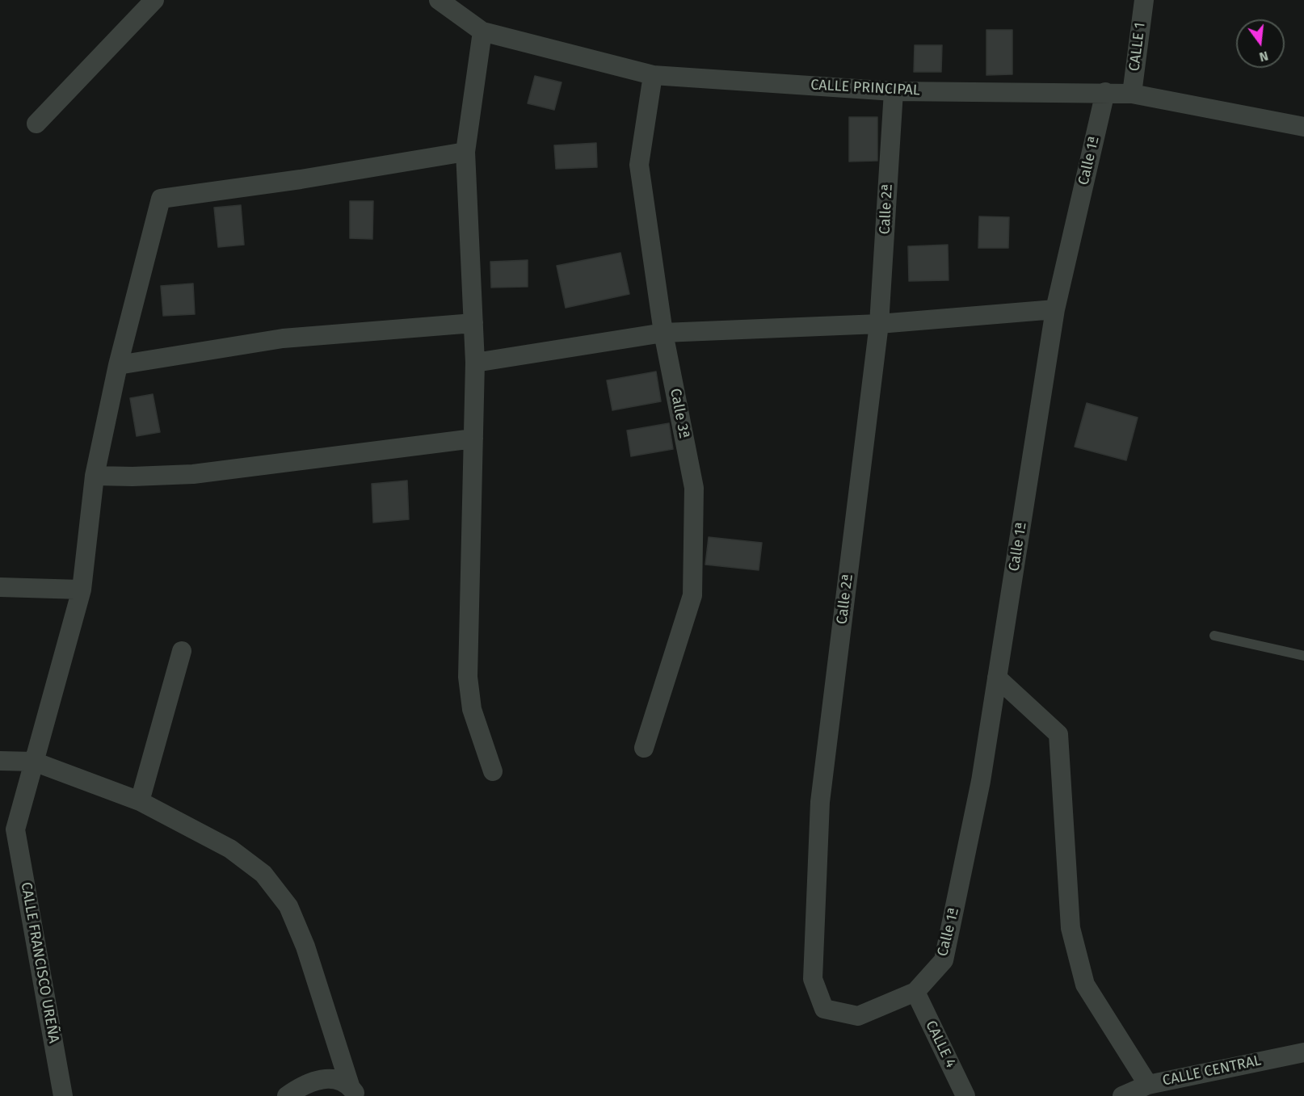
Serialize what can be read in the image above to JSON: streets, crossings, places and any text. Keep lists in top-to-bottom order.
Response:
{
  "streets": {
    "street": [
      "CALLE 1",
      "CALLE PRINCIPAL",
      "Calle 1ª",
      "Calle 2ª",
      "Calle 3ª",
      "CALLE FRANCISCO UREÑA",
      "CALLE 4",
      "CALLE CENTRAL"
    ]
  },
  "crossings": [
    ["CALLE 1", "CALLE PRINCIPAL"],
    ["CALLE PRINCIPAL", "Calle 1ª"],
    ["CALLE PRINCIPAL", "Calle 2ª"],
    ["CALLE PRINCIPAL", "Calle 3ª"],
    ["Calle 1ª", "Calle 2ª"],
    ["Calle 1ª", "CALLE 4"],
    ["Calle 2ª", "CALLE 4"]
  ],
  "north": "bottom"
}
